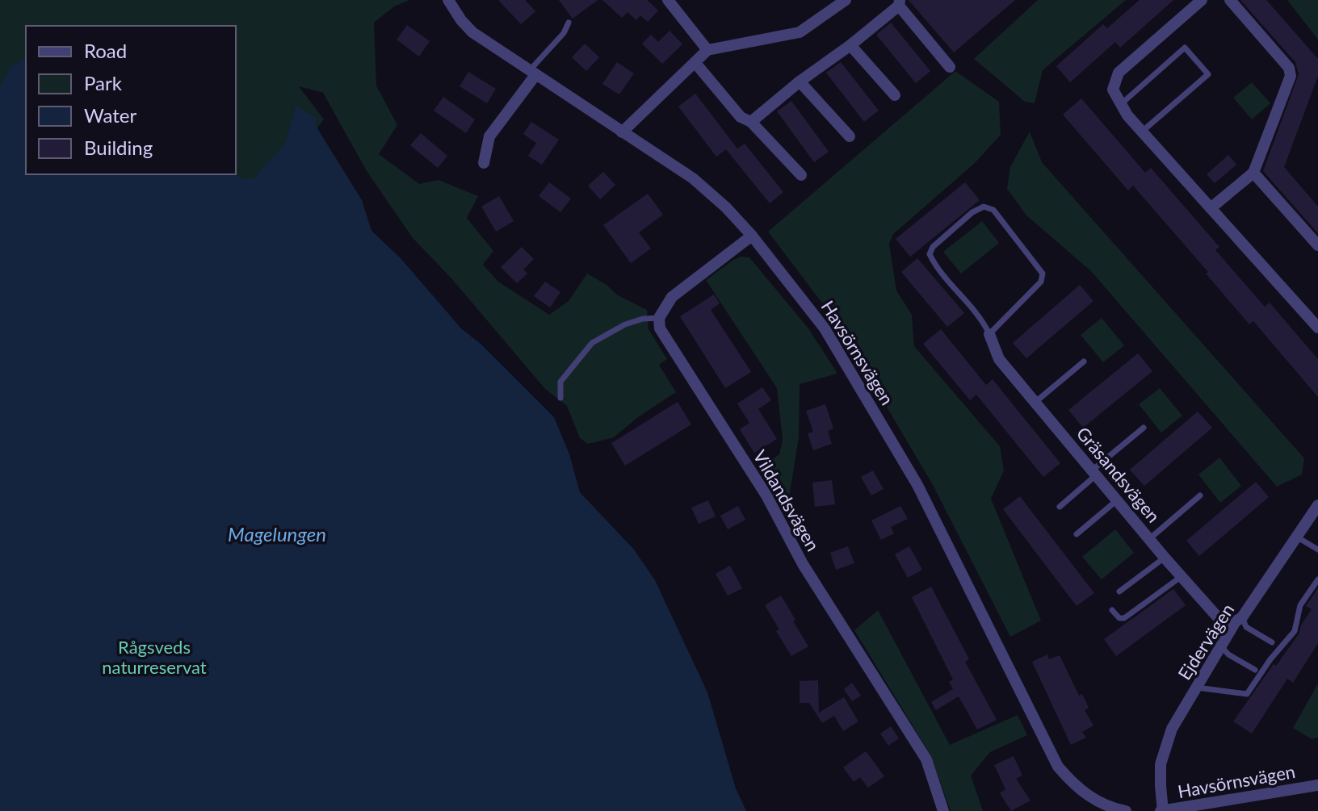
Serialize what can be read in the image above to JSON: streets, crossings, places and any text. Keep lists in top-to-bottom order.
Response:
{
  "streets": {
    "street": [
      "Havsörnsvägen",
      "Gräsandsvägen",
      "Vildandsvägen",
      "Ejdervägen"
    ]
  },
  "crossings": [
    ["Havsörnsvägen", "Ejdervägen"],
    ["Gräsandsvägen", "Ejdervägen"]
  ],
  "water": ["Magelungen"],
  "parks": ["Rågsveds naturreservat"],
  "legend": [
    "Road",
    "Park",
    "Water",
    "Building"
  ]
}
